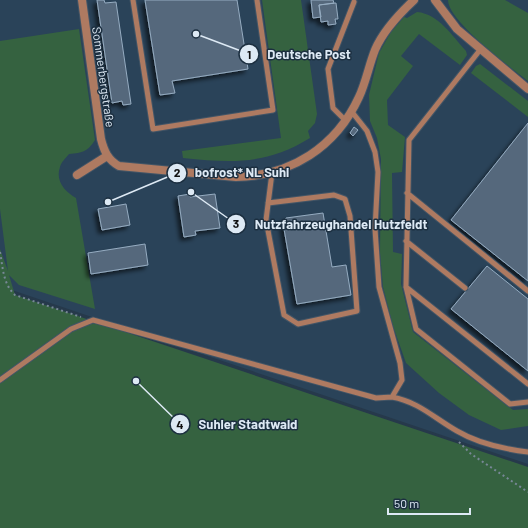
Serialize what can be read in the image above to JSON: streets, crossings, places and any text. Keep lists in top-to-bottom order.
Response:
{
  "streets": {
    "street": ["Sommerbergstraße"]
  },
  "places": [
    "Deutsche Post",
    "Nutzfahrzeughandel Hutzfeldt",
    "bofrost* NL Suhl",
    "Suhler Stadtwald"
  ],
  "scale_bar": "50 m"
}
